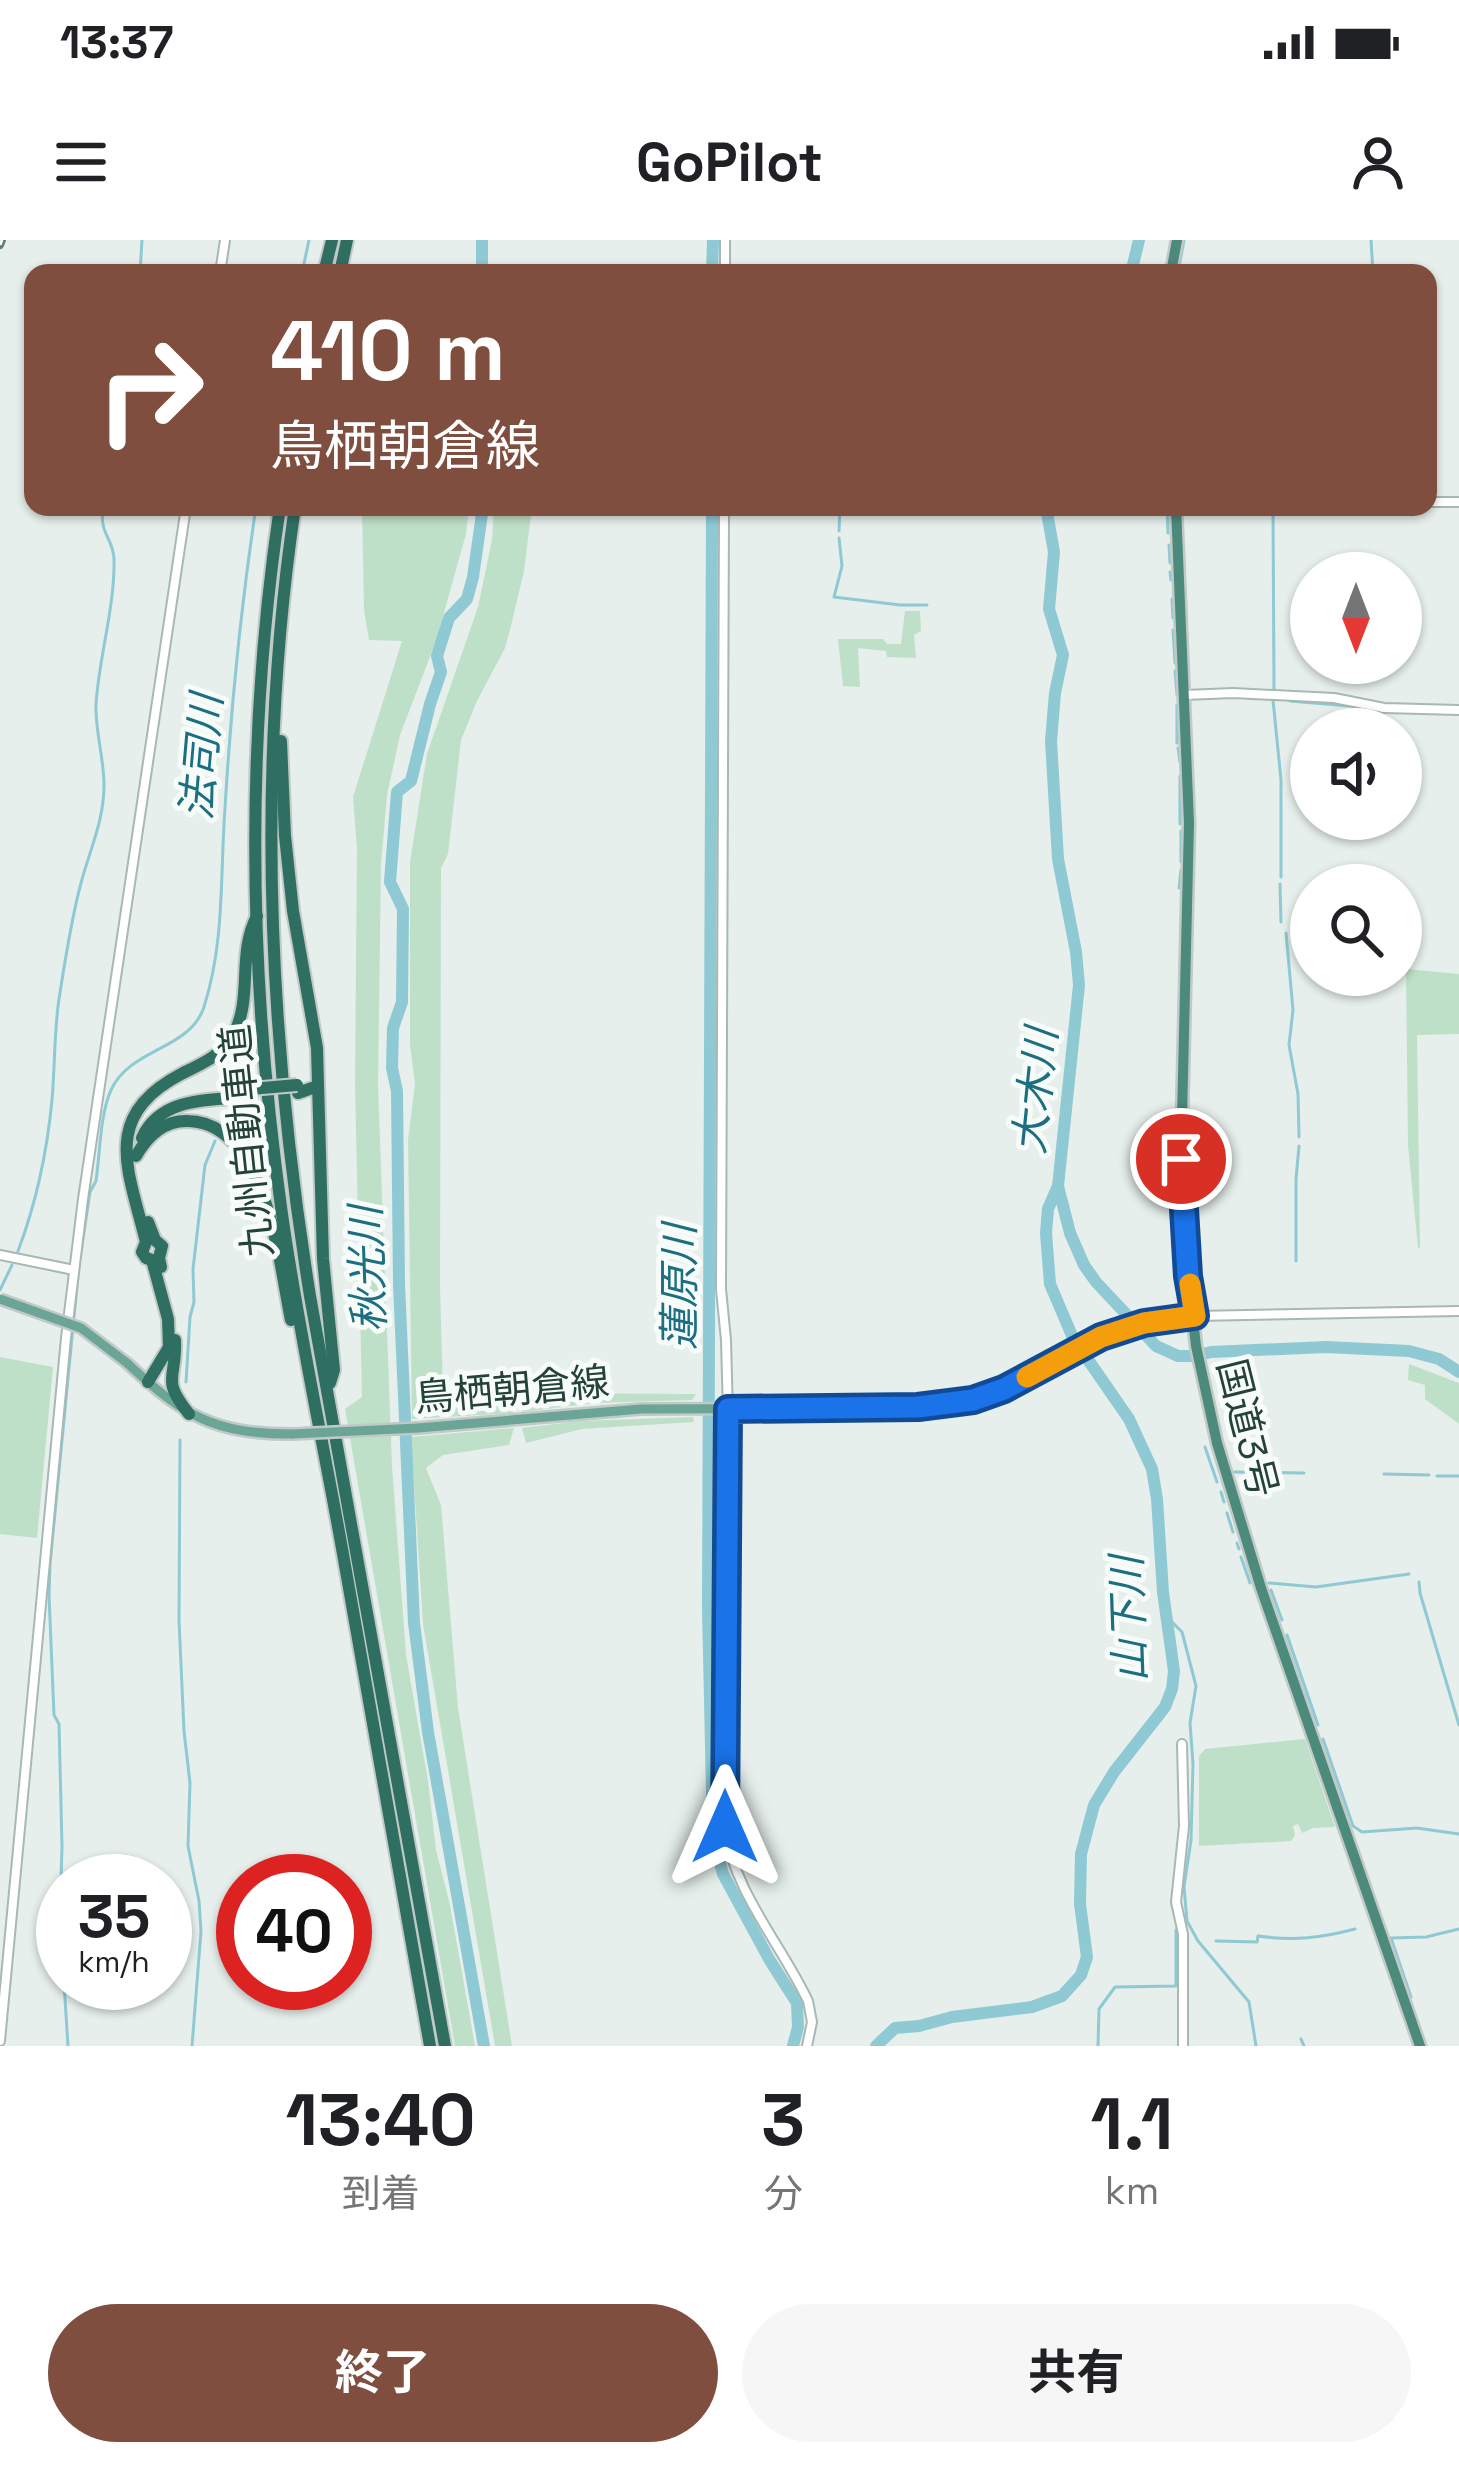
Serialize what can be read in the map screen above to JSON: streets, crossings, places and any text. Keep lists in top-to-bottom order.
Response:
{
  "streets": {
    "highway": ["九州自動車道", "国道3号"],
    "main road": ["鳥栖朝倉線"]
  },
  "crossings": [
    ["鳥栖朝倉線", "国道3号"]
  ],
  "water": [
    "法司川",
    "大木川",
    "秋光川",
    "蓮原川",
    "山下川"
  ],
  "north": "bottom",
  "page": {
    "status": "13:37",
    "header": "GoPilot",
    "turn": ["410 m", "鳥栖朝倉線"],
    "speed": "35 km/h",
    "limit": "40",
    "eta": [
      "13:40",
      "到着",
      "3",
      "分",
      "1.1",
      "km"
    ],
    "buttons": ["終了", "共有"]
  }
}
